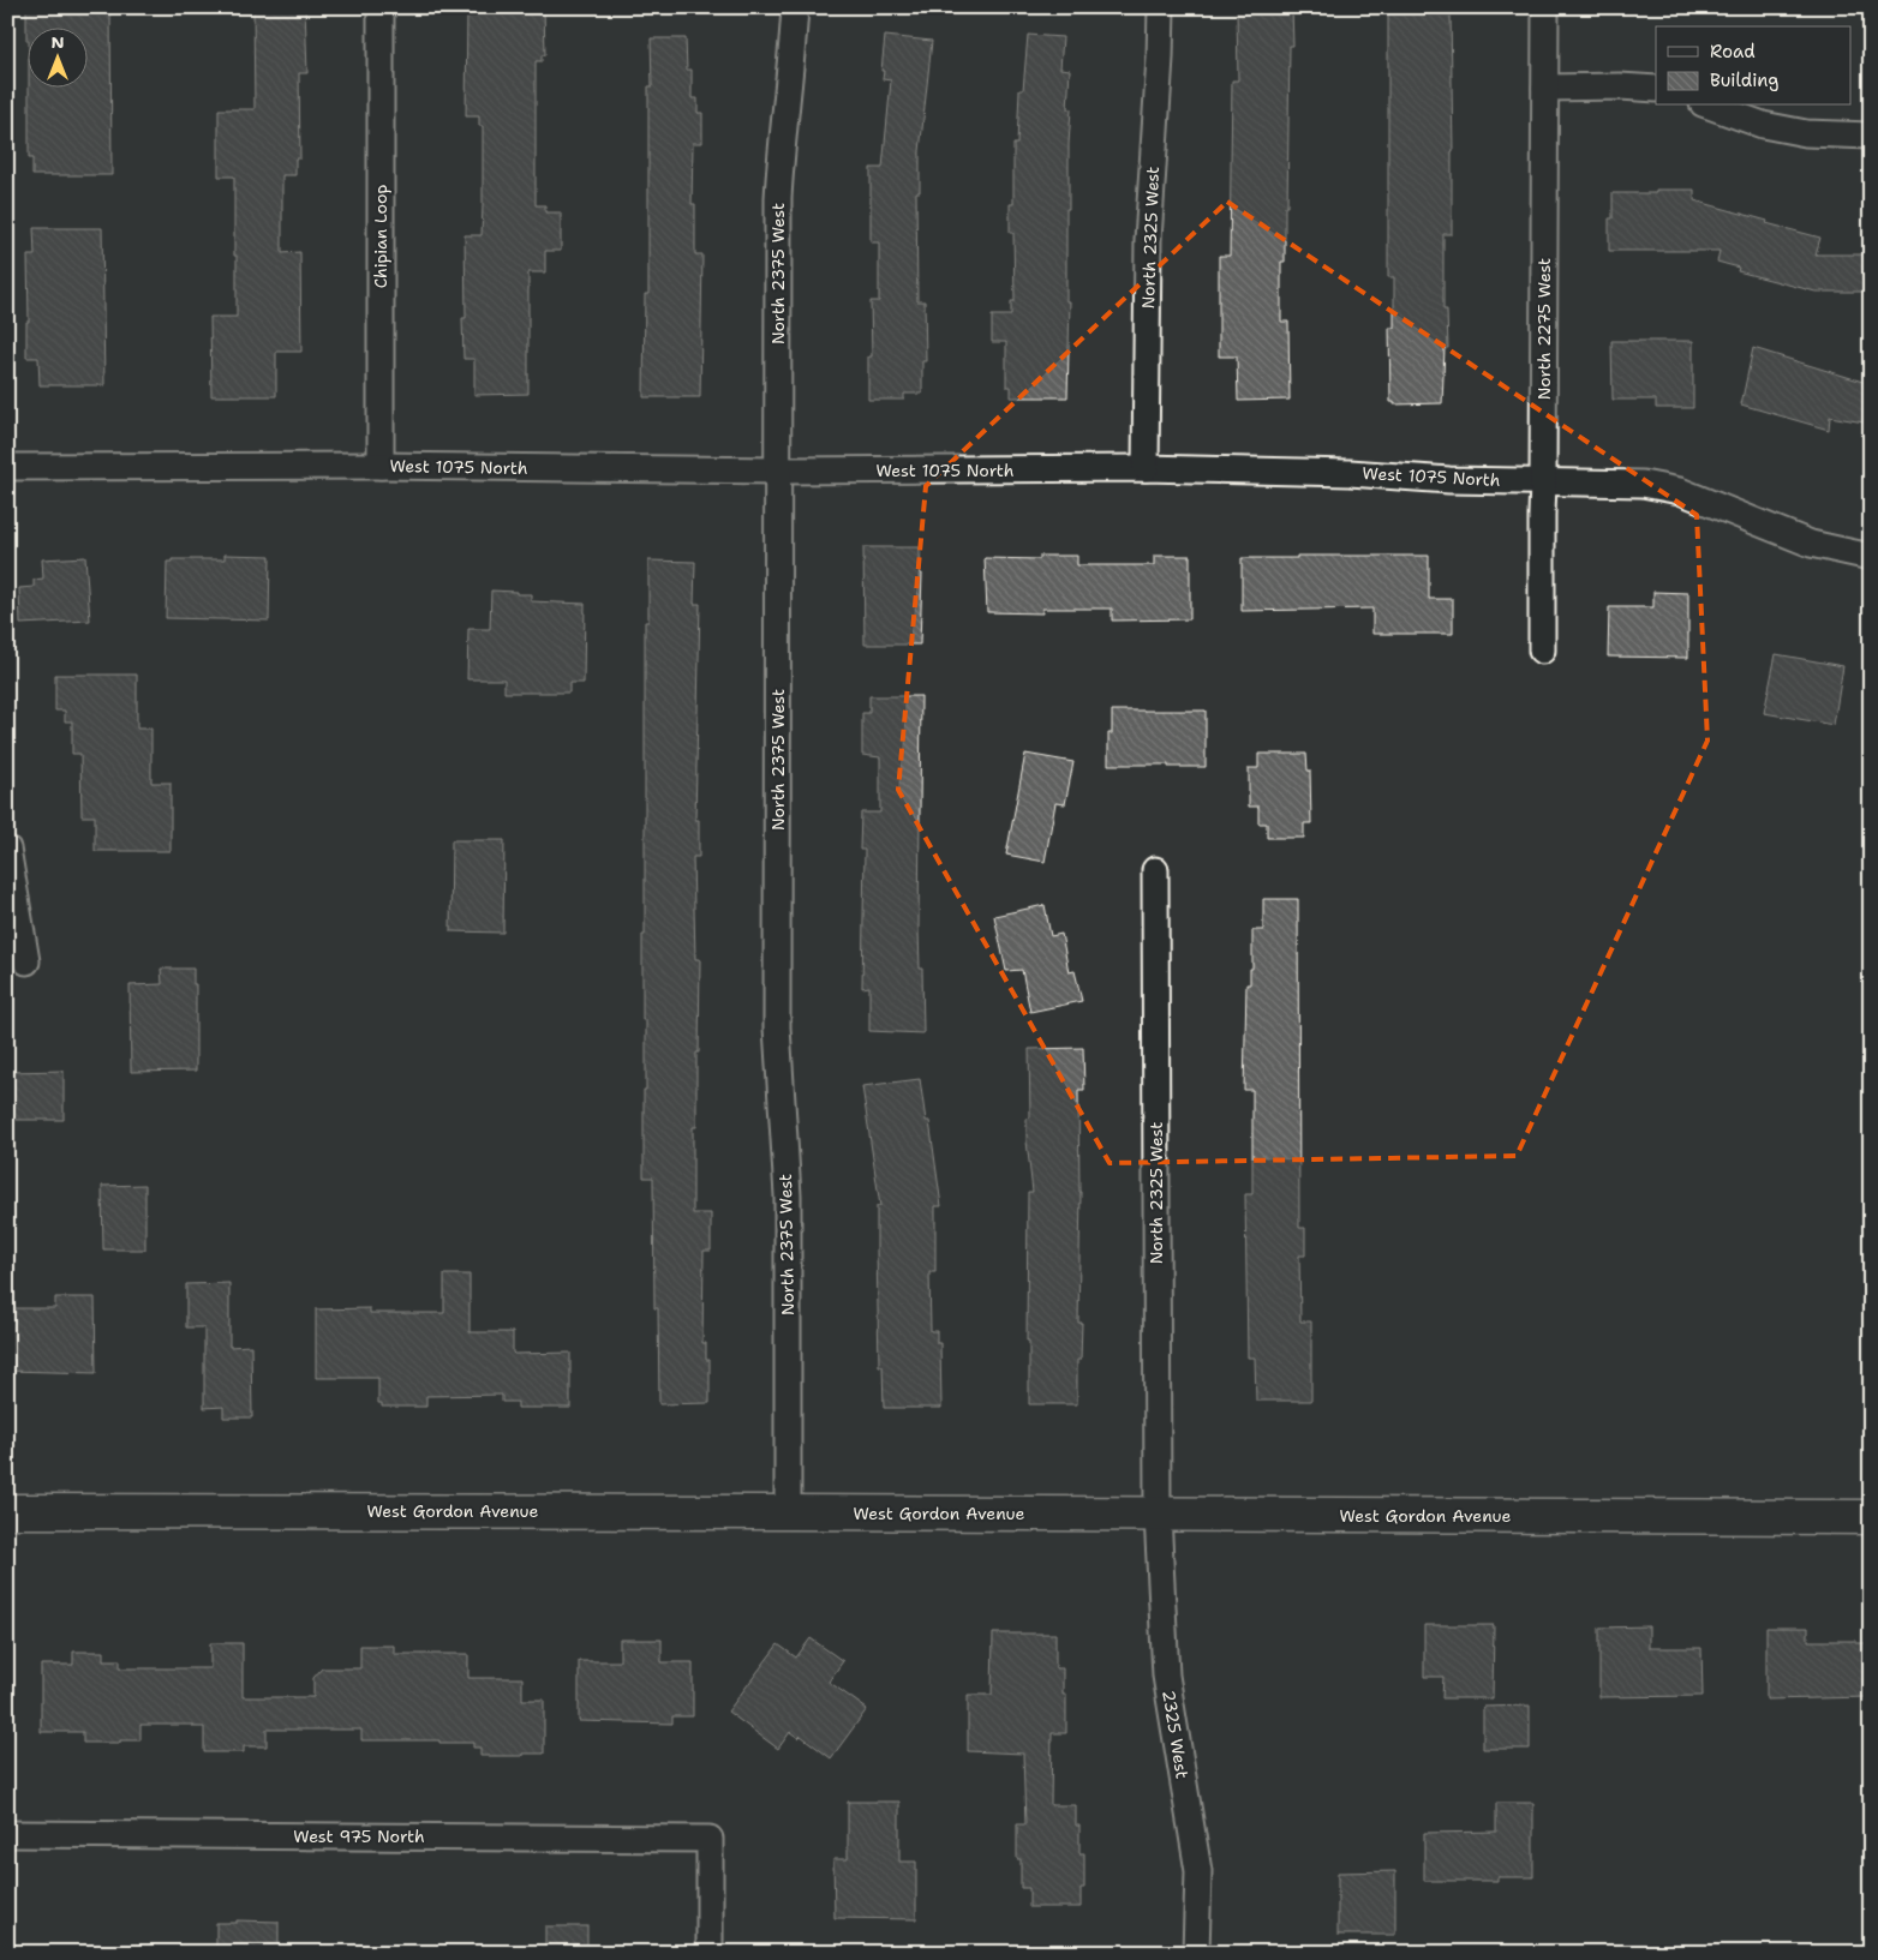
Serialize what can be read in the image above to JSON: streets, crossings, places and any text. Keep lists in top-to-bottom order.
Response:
{
  "streets": {
    "main road": ["West Gordon Avenue"],
    "street": [
      "Chipian Loop",
      "North 2325 West",
      "North 2375 West",
      "North 2275 West",
      "West 1075 North",
      "2325 West",
      "West 975 North"
    ]
  },
  "crossings": [
    ["Chipian Loop", "West 1075 North"],
    ["North 2325 West", "West 1075 North"],
    ["North 2325 West", "West Gordon Avenue"],
    ["North 2325 West", "2325 West"],
    ["North 2375 West", "West 1075 North"],
    ["North 2375 West", "West Gordon Avenue"],
    ["North 2275 West", "West 1075 North"],
    ["West Gordon Avenue", "2325 West"]
  ],
  "legend": ["Road", "Building"],
  "north": "top"
}
